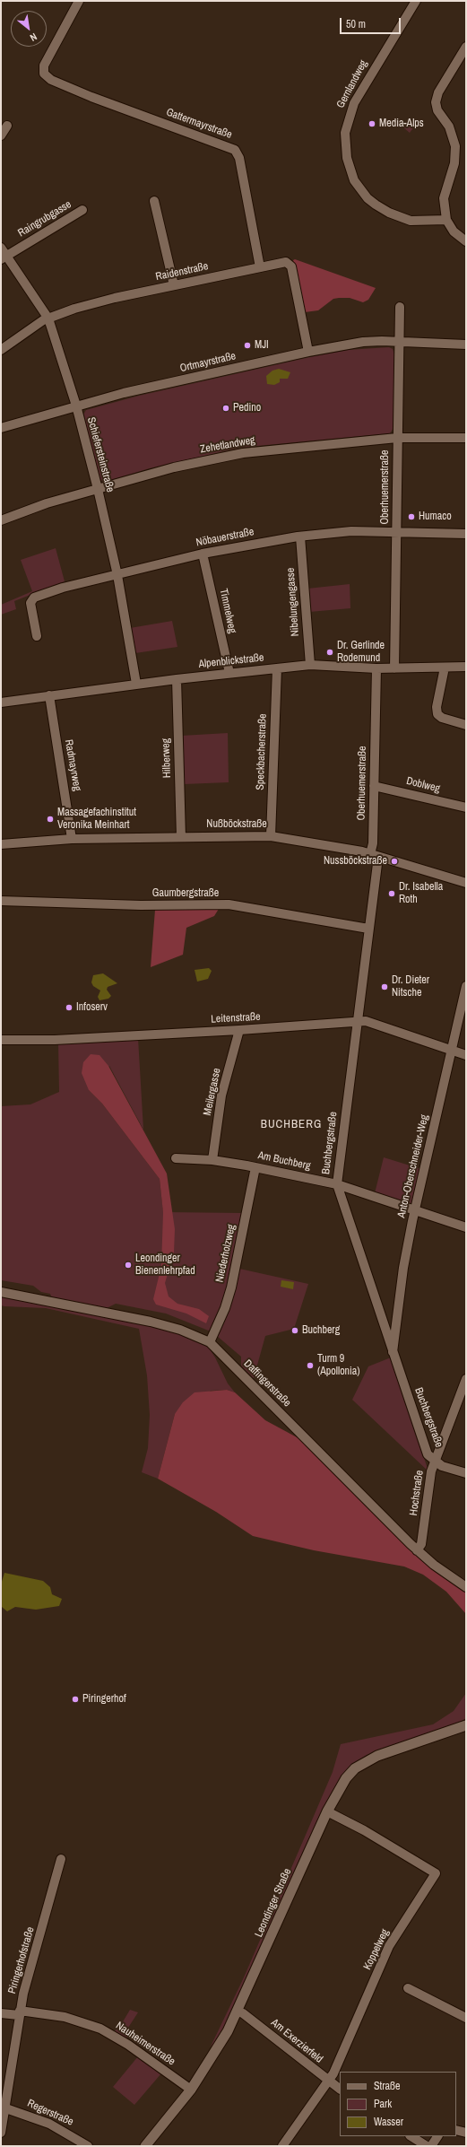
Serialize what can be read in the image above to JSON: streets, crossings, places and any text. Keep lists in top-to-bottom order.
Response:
{
  "streets": {
    "street": [
      "Gernlandweg",
      "Gattermayrstraße",
      "Raingrubgasse",
      "Raidenstraße",
      "Ortmayrstraße",
      "Zehetlandweg",
      "Schiefersteinstraße",
      "Oberhuemerstraße",
      "Nöbauerstraße",
      "Nibelungengasse",
      "Timmelweg",
      "Alpenblickstraße",
      "Speckbacherstraße",
      "Hilberweg",
      "Radmayrweg",
      "Doblweg",
      "Nußböckstraße",
      "Gaumbergstraße",
      "Leitenstraße",
      "Meilergasse",
      "Buchbergstraße",
      "Am Buchberg",
      "Anton-Oberschneider-Weg",
      "Niederholzweg",
      "Daffingerstraße",
      "Hochstraße",
      "Leondinger Straße",
      "Koppelweg",
      "Piringerhofstraße",
      "Am Exerzierfeld",
      "Nauheimerstraße",
      "Regerstraße"
    ]
  },
  "crossings": [
    ["Gattermayrstraße", "Raidenstraße"],
    ["Raingrubgasse", "Schiefersteinstraße"],
    ["Raidenstraße", "Ortmayrstraße"],
    ["Raidenstraße", "Schiefersteinstraße"],
    ["Ortmayrstraße", "Schiefersteinstraße"],
    ["Ortmayrstraße", "Oberhuemerstraße"],
    ["Zehetlandweg", "Schiefersteinstraße"],
    ["Zehetlandweg", "Oberhuemerstraße"],
    ["Schiefersteinstraße", "Nöbauerstraße"],
    ["Schiefersteinstraße", "Alpenblickstraße"],
    ["Oberhuemerstraße", "Nöbauerstraße"],
    ["Oberhuemerstraße", "Alpenblickstraße"],
    ["Oberhuemerstraße", "Doblweg"],
    ["Oberhuemerstraße", "Nußböckstraße"],
    ["Oberhuemerstraße", "Buchbergstraße"],
    ["Nöbauerstraße", "Nibelungengasse"],
    ["Nöbauerstraße", "Timmelweg"],
    ["Nibelungengasse", "Alpenblickstraße"],
    ["Timmelweg", "Alpenblickstraße"],
    ["Alpenblickstraße", "Speckbacherstraße"],
    ["Alpenblickstraße", "Hilberweg"],
    ["Alpenblickstraße", "Radmayrweg"],
    ["Speckbacherstraße", "Nußböckstraße"],
    ["Hilberweg", "Nußböckstraße"],
    ["Radmayrweg", "Nußböckstraße"],
    ["Nußböckstraße", "Buchbergstraße"],
    ["Gaumbergstraße", "Buchbergstraße"],
    ["Leitenstraße", "Meilergasse"],
    ["Leitenstraße", "Buchbergstraße"],
    ["Leitenstraße", "Anton-Oberschneider-Weg"],
    ["Meilergasse", "Am Buchberg"],
    ["Buchbergstraße", "Am Buchberg"],
    ["Buchbergstraße", "Anton-Oberschneider-Weg"],
    ["Buchbergstraße", "Hochstraße"],
    ["Am Buchberg", "Anton-Oberschneider-Weg"],
    ["Am Buchberg", "Niederholzweg"],
    ["Niederholzweg", "Daffingerstraße"],
    ["Daffingerstraße", "Hochstraße"],
    ["Leondinger Straße", "Koppelweg"],
    ["Leondinger Straße", "Am Exerzierfeld"],
    ["Leondinger Straße", "Nauheimerstraße"],
    ["Koppelweg", "Am Exerzierfeld"],
    ["Piringerhofstraße", "Nauheimerstraße"],
    ["Piringerhofstraße", "Regerstraße"]
  ],
  "districts": ["BUCHBERG"],
  "places": [
    "Media-Alps",
    "MJI",
    "Pedino",
    "Humaco",
    "Dr. Gerlinde Rodemund",
    "Massagefachinstitut Veronika Meinhart",
    "Nussböckstraße",
    "Dr. Isabella Roth",
    "Dr. Dieter Nitsche",
    "Infoserv",
    "Leondinger Bienenlehrpfad",
    "Buchberg",
    "Turm 9 (Apollonia)",
    "Piringerhof"
  ],
  "legend": ["Straße", "Park", "Wasser"],
  "scale_bar": "50 m",
  "north": "bottom right"
}
